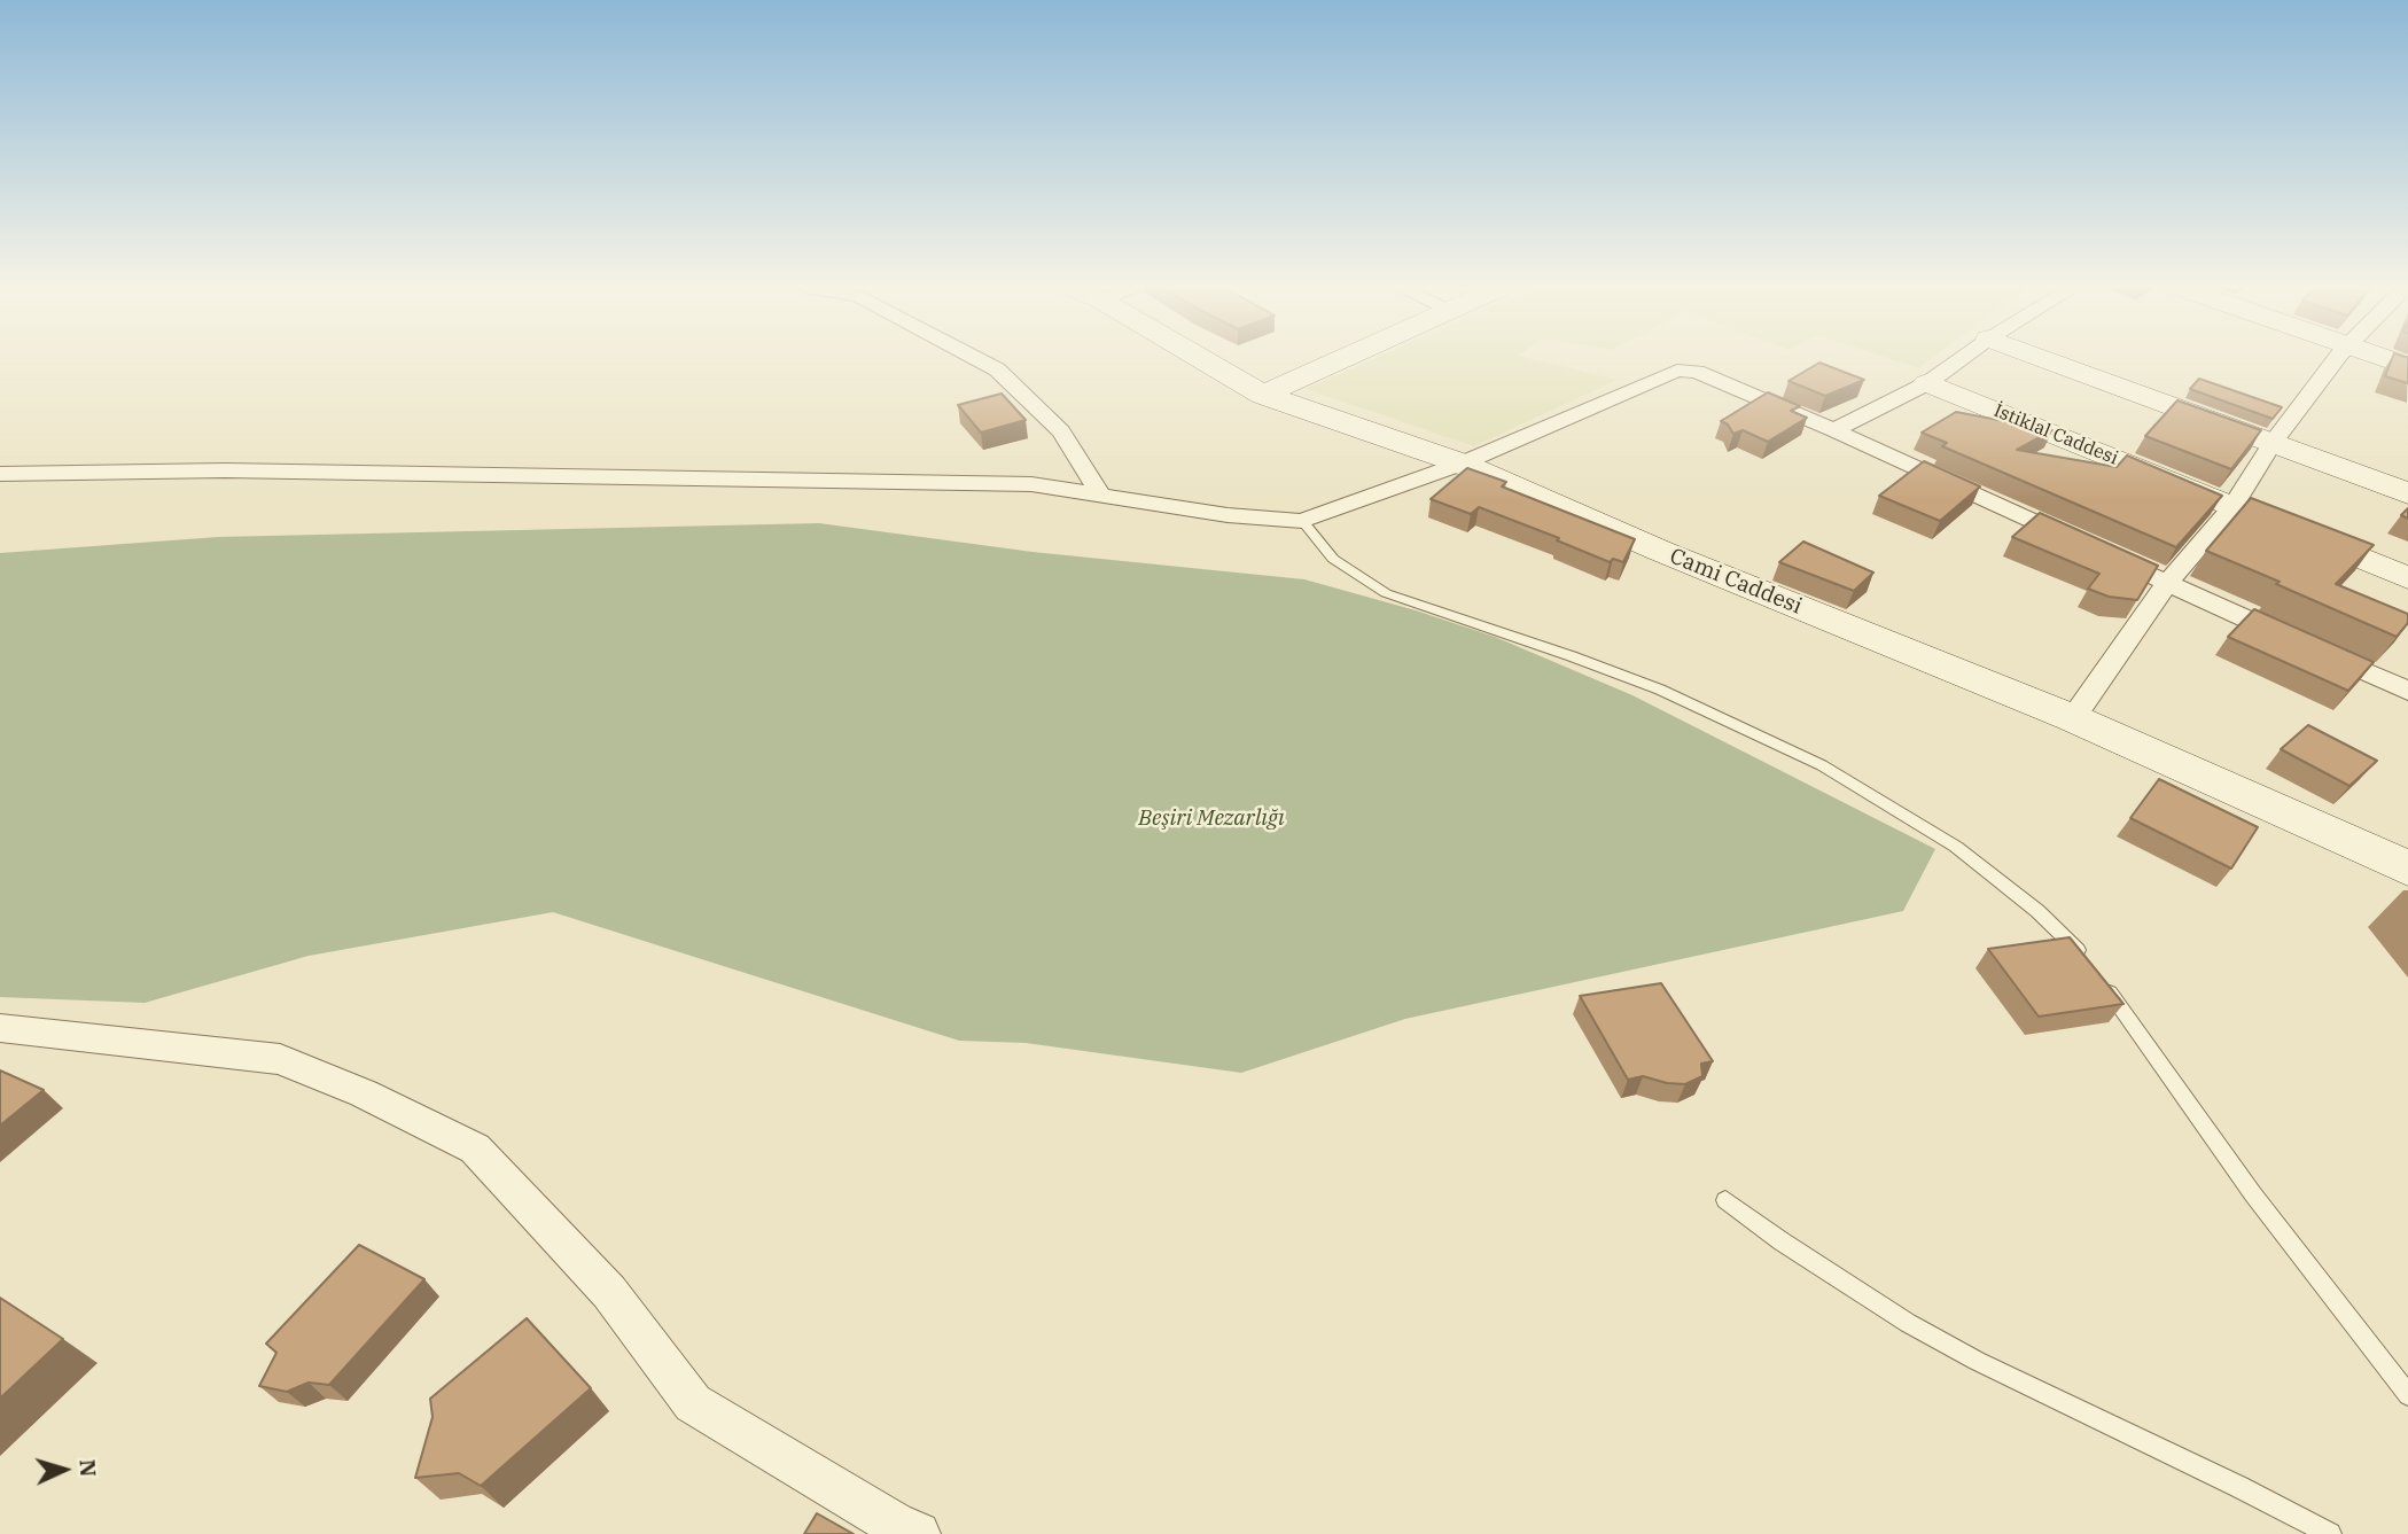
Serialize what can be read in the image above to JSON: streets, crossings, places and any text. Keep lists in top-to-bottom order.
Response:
{
  "streets": {
    "street": ["İstiklal Caddesi", "Cami Caddesi"]
  },
  "parks": ["Beşiri Mezarlığı"],
  "north": "right"
}
